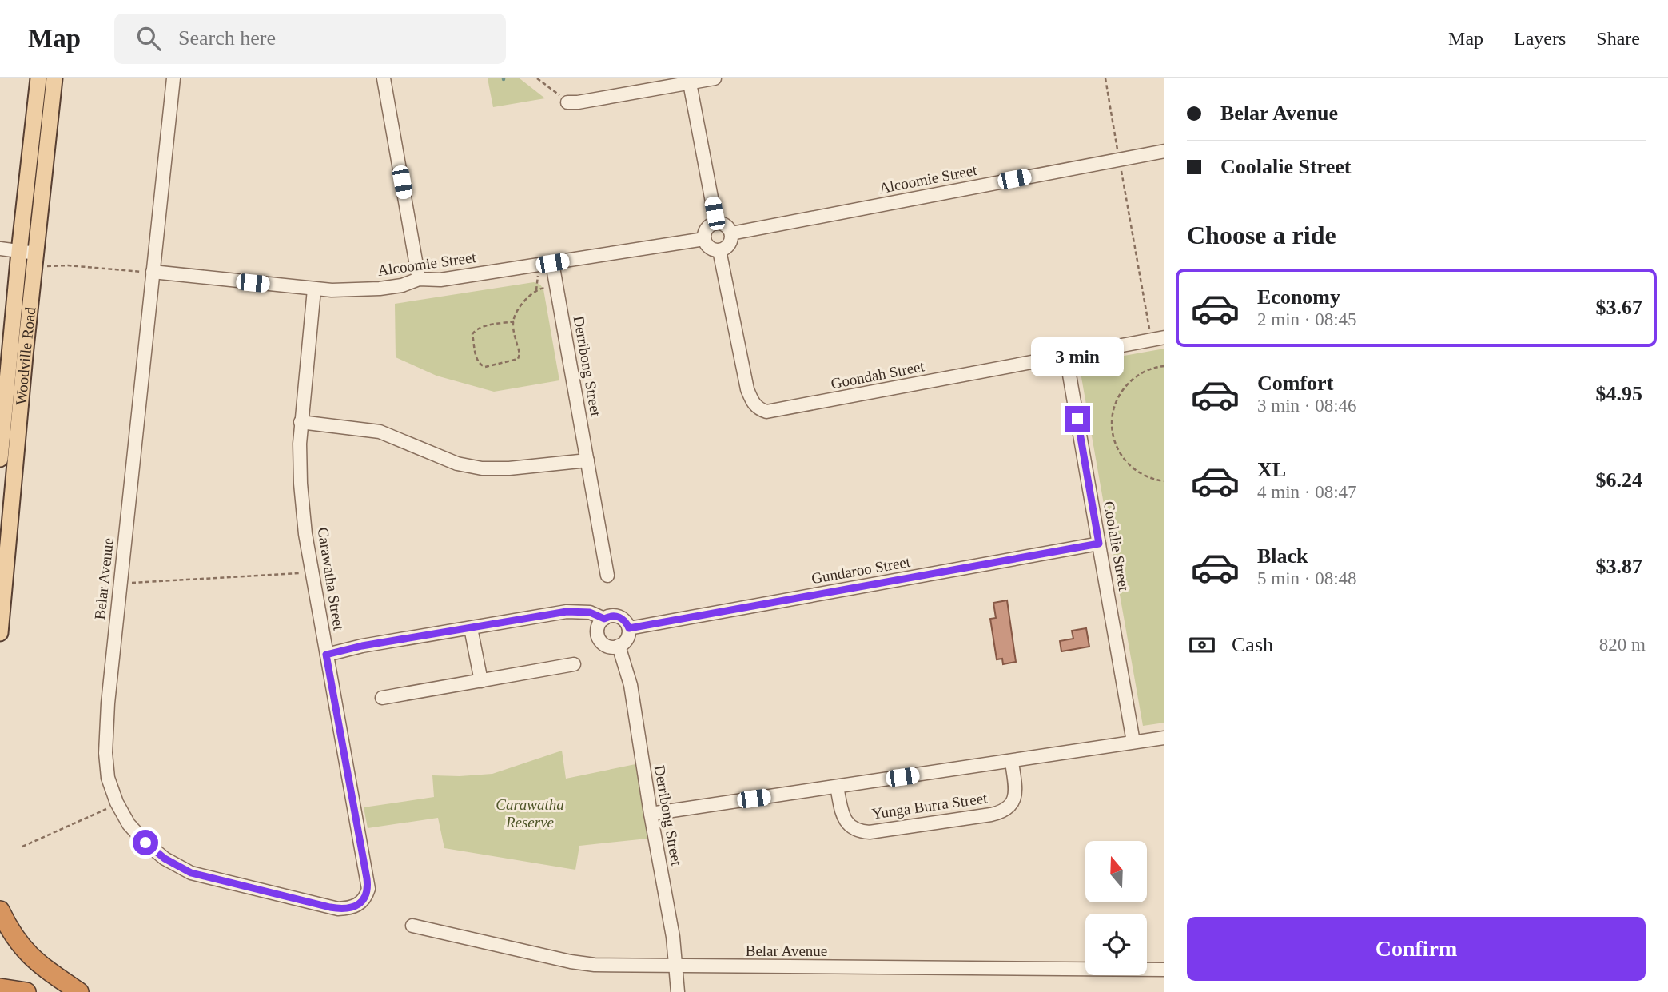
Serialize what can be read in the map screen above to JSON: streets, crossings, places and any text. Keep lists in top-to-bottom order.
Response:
{
  "streets": {
    "main road": ["Woodville Road"],
    "street": [
      "Alcoomie Street",
      "Derribong Street",
      "Goondah Street",
      "Coolalie Street",
      "Gundaroo Street",
      "Belar Avenue",
      "Carawatha Street",
      "Yunga Burra Street"
    ]
  },
  "crossings": [
    ["Alcoomie Street", "Derribong Street"],
    ["Alcoomie Street", "Goondah Street"],
    ["Alcoomie Street", "Belar Avenue"],
    ["Alcoomie Street", "Carawatha Street"],
    ["Derribong Street", "Gundaroo Street"],
    ["Derribong Street", "Belar Avenue"],
    ["Derribong Street", "Yunga Burra Street"],
    ["Goondah Street", "Coolalie Street"],
    ["Coolalie Street", "Gundaroo Street"],
    ["Coolalie Street", "Yunga Burra Street"],
    ["Belar Avenue", "Carawatha Street"]
  ],
  "parks": ["Carawatha Reserve"],
  "north": "top",
  "page": {
    "header": "Map",
    "search": "Search here",
    "nav": ["Map", "Layers", "Share"],
    "banner": ["Belar Avenue", "Coolalie Street"],
    "heading": "Choose a ride",
    "list": [
      {
        "name": "Economy",
        "note": "2 min · 08:45",
        "value": "$3.67"
      },
      {
        "name": "Comfort",
        "note": "3 min · 08:46",
        "value": "$4.95"
      },
      {
        "name": "XL",
        "note": "4 min · 08:47",
        "value": "$6.24"
      },
      {
        "name": "Black",
        "note": "5 min · 08:48",
        "value": "$3.87"
      }
    ],
    "bubble": "3 min",
    "pay": ["Cash", "820 m"],
    "buttons": "Confirm"
  }
}
